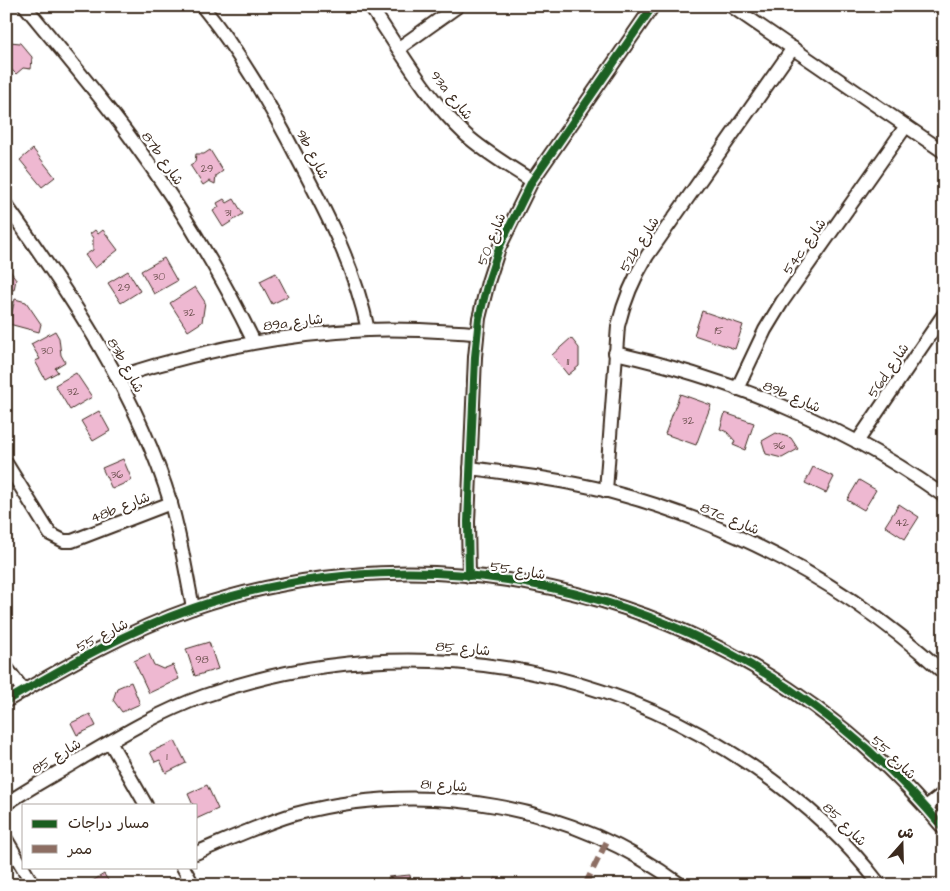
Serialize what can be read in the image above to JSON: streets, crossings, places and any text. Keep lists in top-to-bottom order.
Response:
{
  "streets": {
    "street": [
      "93a شارع",
      "91b شارع",
      "87b شارع",
      "شارع 50",
      "52b شارع",
      "54c شارع",
      "89a شارع",
      "83b شارع",
      "56d شارع",
      "89b شارع",
      "48b شارع",
      "87c شارع",
      "شارع 55",
      "شارع 85",
      "شارع 81"
    ]
  },
  "crossings": [
    ["93a شارع", "شارع 50"],
    ["91b شارع", "89a شارع"],
    ["87b شارع", "89a شارع"],
    ["شارع 50", "89a شارع"],
    ["شارع 50", "87c شارع"],
    ["شارع 50", "شارع 55"],
    ["52b شارع", "89b شارع"],
    ["52b شارع", "87c شارع"],
    ["54c شارع", "89b شارع"],
    ["89a شارع", "83b شارع"],
    ["83b شارع", "48b شارع"],
    ["83b شارع", "شارع 55"],
    ["56d شارع", "89b شارع"]
  ],
  "house_numbers": [
    "29",
    "31",
    "30",
    "29",
    "32",
    "15",
    "30",
    "11",
    "32",
    "32",
    "36",
    "36",
    "42",
    "98",
    "1"
  ],
  "legend": ["مسار دراجات", "ممر"],
  "north": "top"
}
